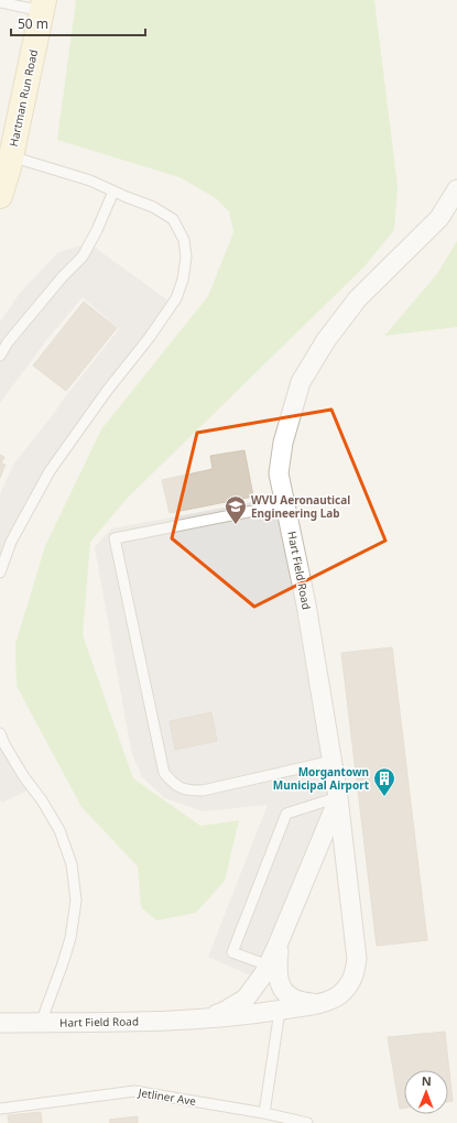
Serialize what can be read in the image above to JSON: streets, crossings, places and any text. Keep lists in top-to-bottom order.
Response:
{
  "streets": {
    "main road": ["Hartman Run Road"],
    "street": ["Hart Field Road"],
    "lane": ["Jetliner Ave"]
  },
  "places": {
    "school or university": ["WVU Aeronautical Engineering Lab"],
    "building": ["Morgantown Municipal Airport"]
  },
  "scale_bar": "50 m",
  "north": "top"
}
